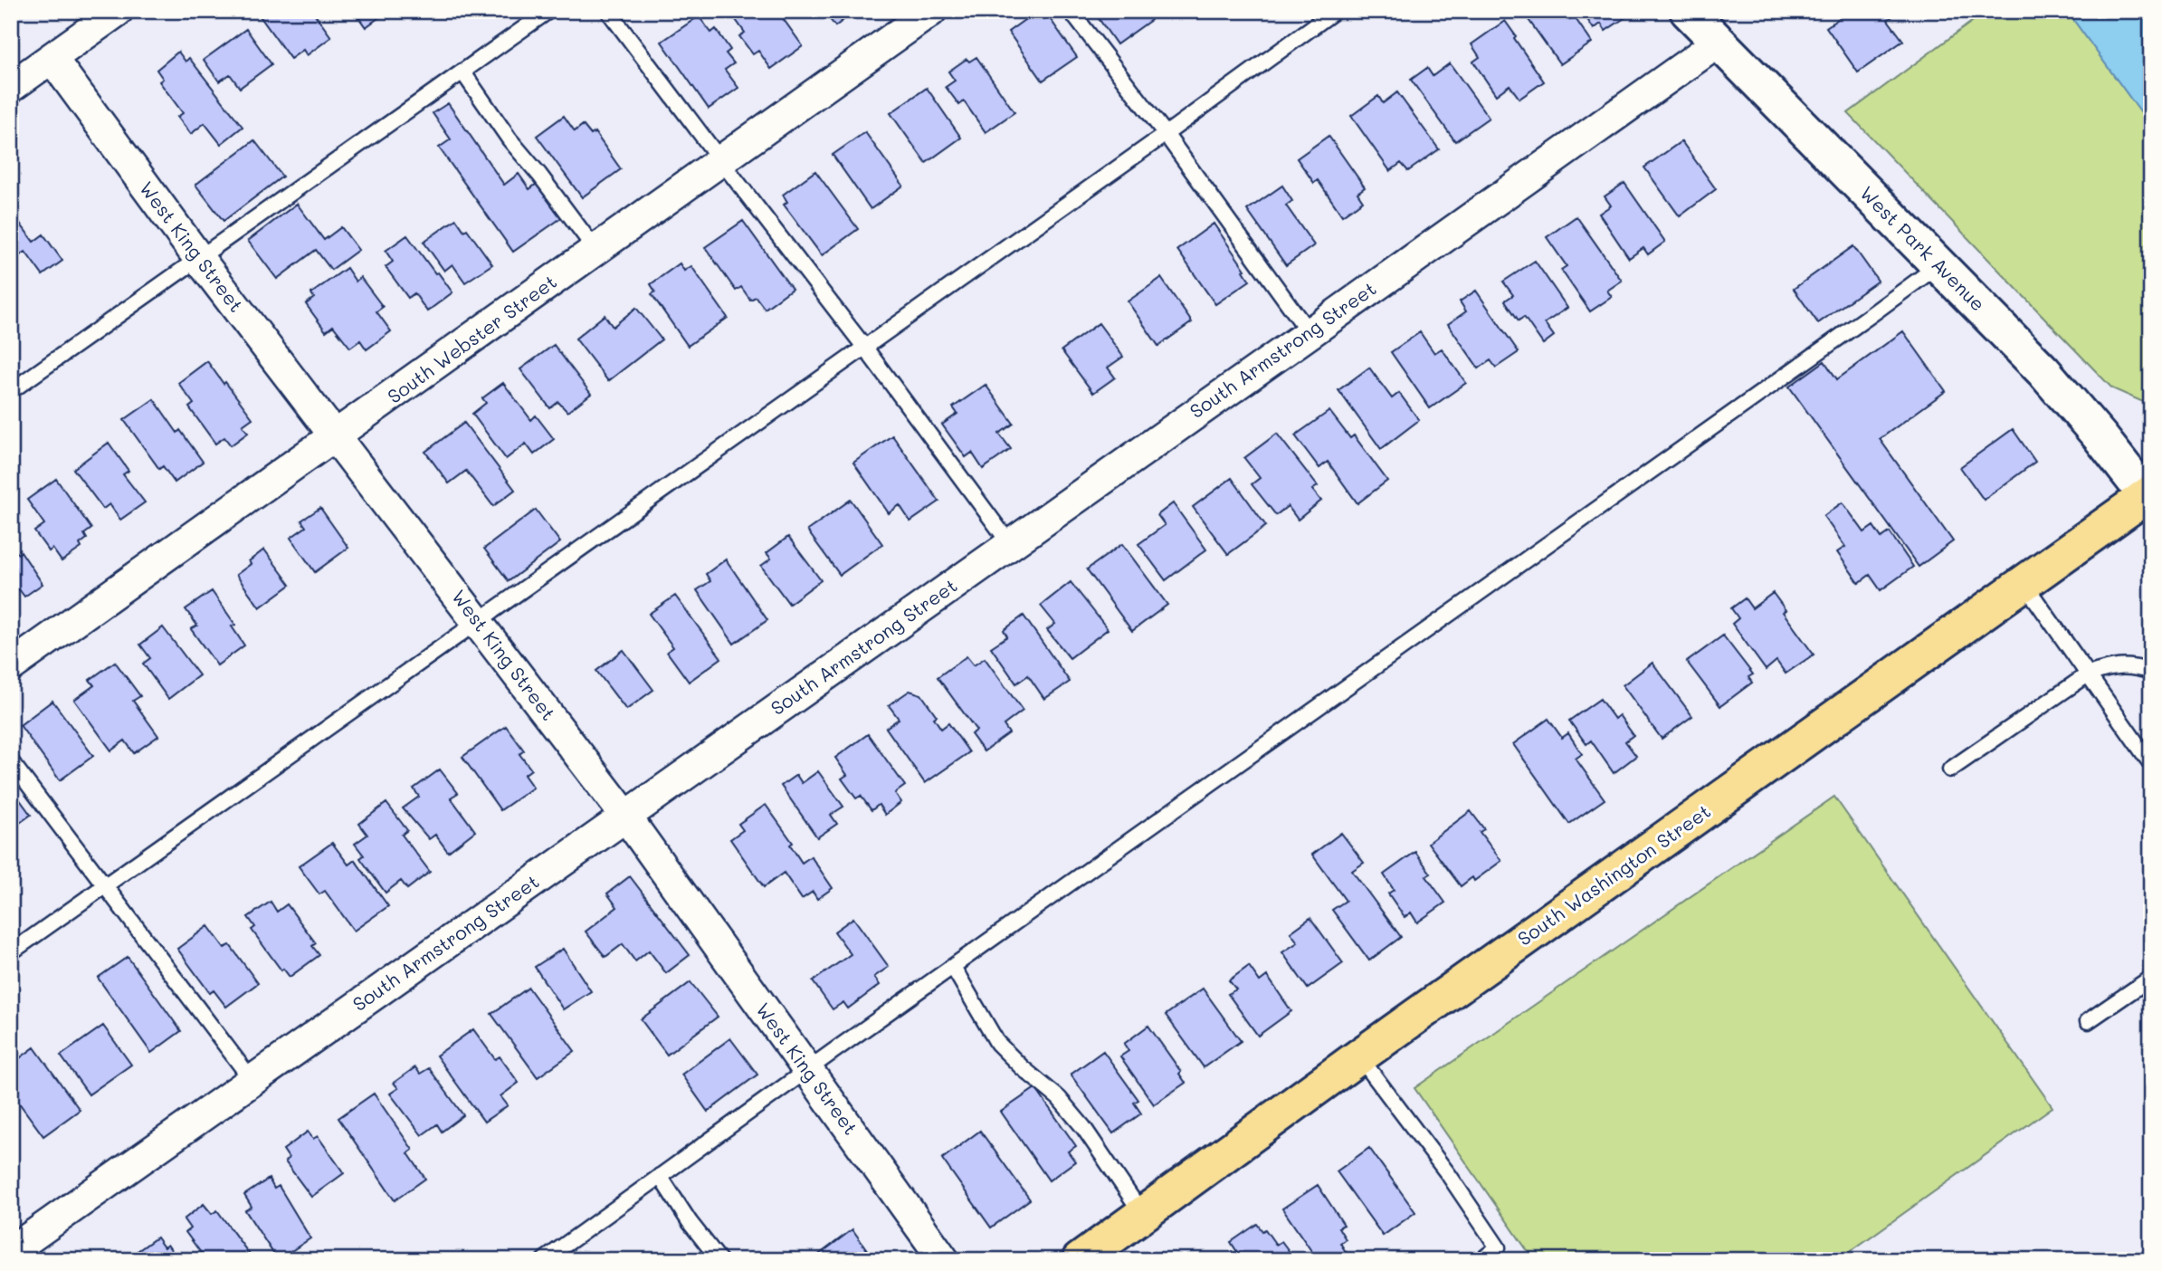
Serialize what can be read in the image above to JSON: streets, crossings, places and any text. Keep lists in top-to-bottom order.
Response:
{
  "streets": {
    "main road": ["West Park Avenue", "South Washington Street"],
    "street": ["West King Street", "South Webster Street", "South Armstrong Street"]
  },
  "crossings": [
    ["West King Street", "South Webster Street"],
    ["West King Street", "South Armstrong Street"],
    ["West Park Avenue", "South Armstrong Street"],
    ["West Park Avenue", "South Washington Street"]
  ]
}
